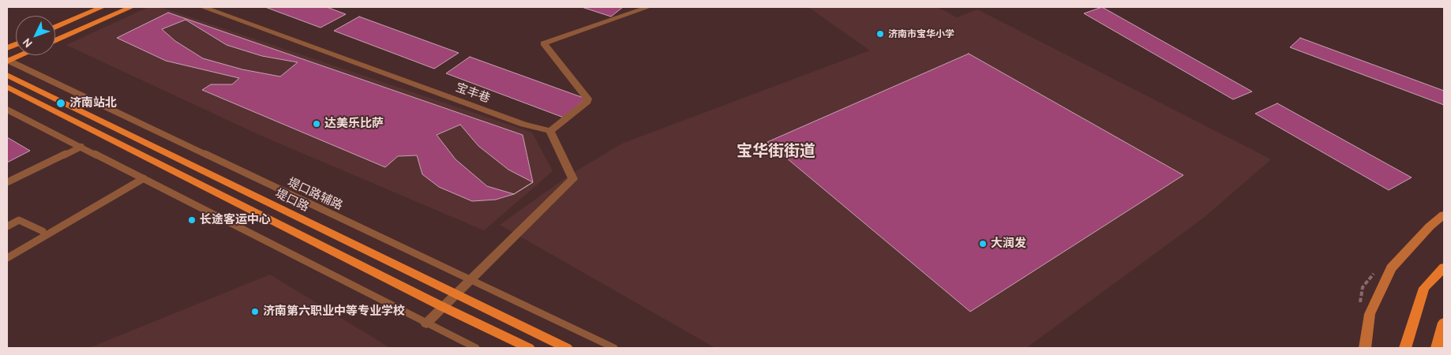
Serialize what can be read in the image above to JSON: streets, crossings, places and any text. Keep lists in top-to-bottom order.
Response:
{
  "streets": {
    "main road": ["堤口路"],
    "street": ["宝丰巷"],
    "lane": ["堤口路辅路"]
  },
  "districts": ["宝华街街道"],
  "places": [
    "济南市宝华小学",
    "济南站北",
    "达美乐比萨",
    "长途客运中心",
    "大润发",
    "济南第六职业中等专业学校"
  ],
  "north": "bottom left"
}
